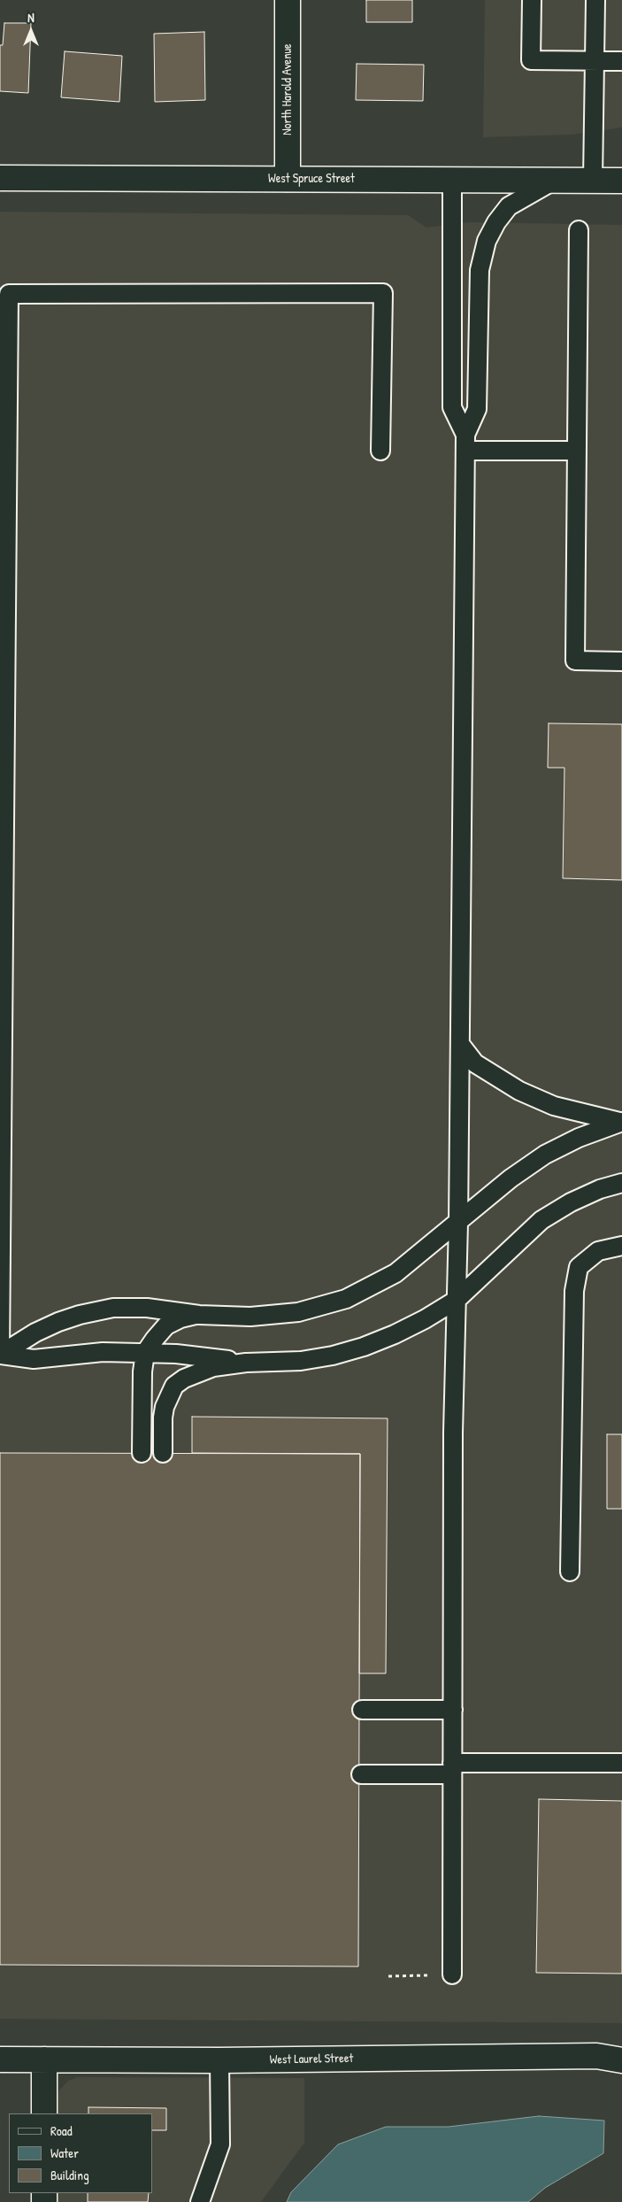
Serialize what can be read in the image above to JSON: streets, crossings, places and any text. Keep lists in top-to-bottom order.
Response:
{
  "streets": {
    "street": ["North Harold Avenue", "West Spruce Street", "West Laurel Street"]
  },
  "crossings": [
    ["North Harold Avenue", "West Spruce Street"]
  ],
  "legend": ["Road", "Water", "Building"],
  "north": "top"
}
